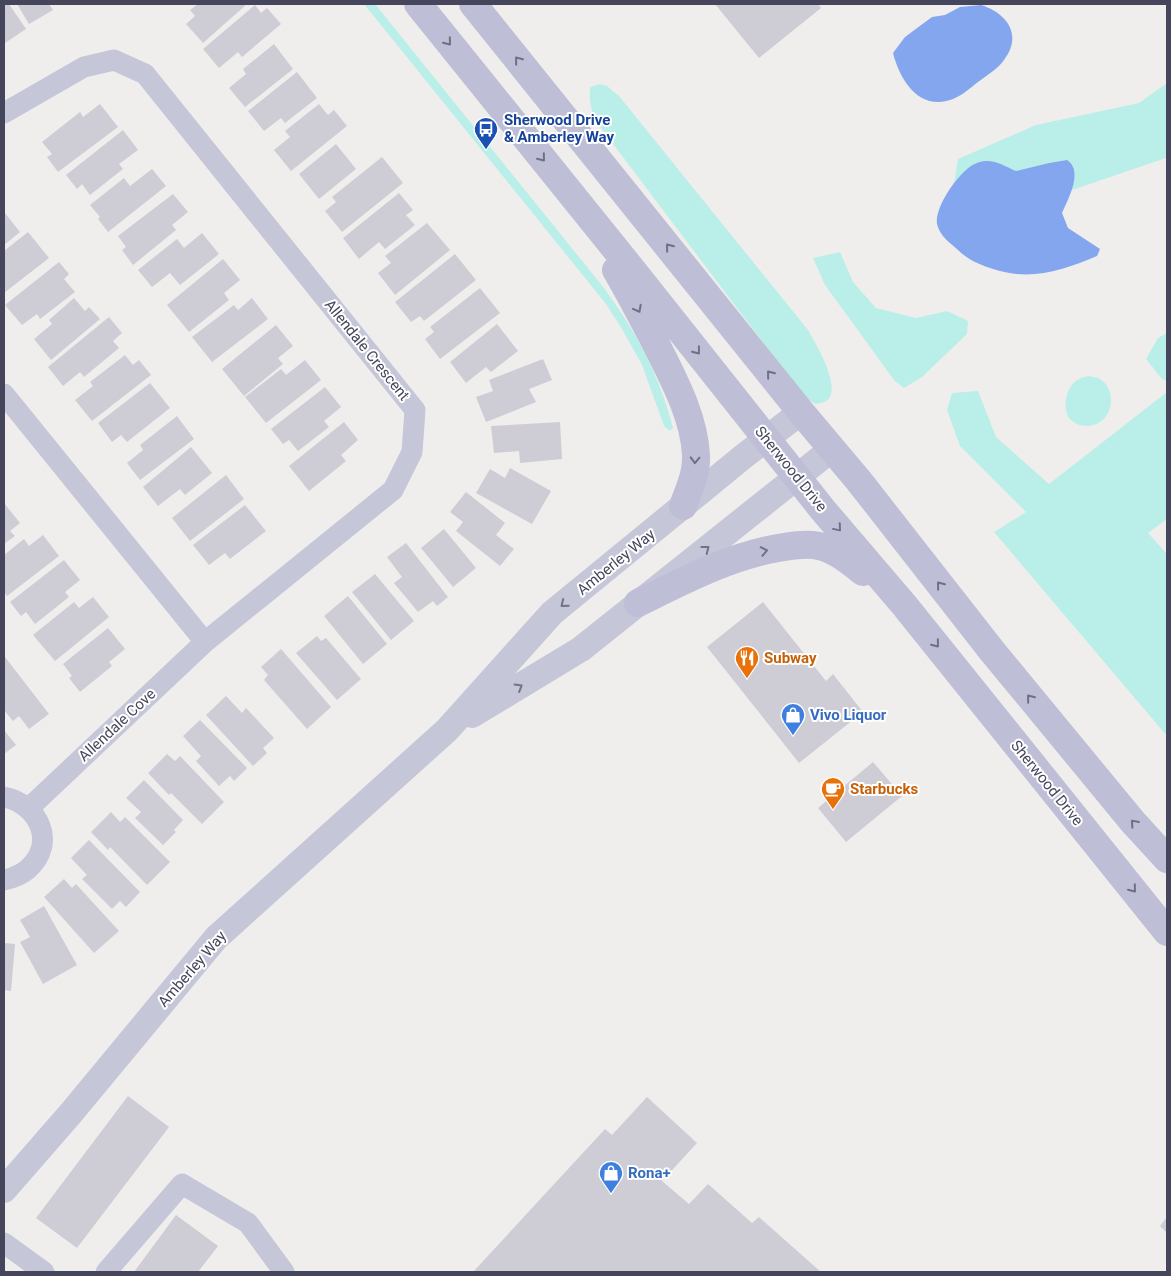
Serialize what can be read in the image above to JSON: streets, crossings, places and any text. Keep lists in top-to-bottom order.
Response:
{
  "streets": {
    "main road": ["Sherwood Drive"],
    "street": ["Allendale Crescent", "Amberley Way", "Allendale Cove"]
  },
  "crossings": [
    ["Allendale Crescent", "Allendale Cove"],
    ["Sherwood Drive", "Amberley Way"]
  ],
  "places": {
    "bus stop": ["Sherwood Drive & Amberley Way"],
    "restaurant": ["Subway"],
    "shop": ["Vivo Liquor", "Rona+"],
    "cafe": ["Starbucks"]
  }
}
